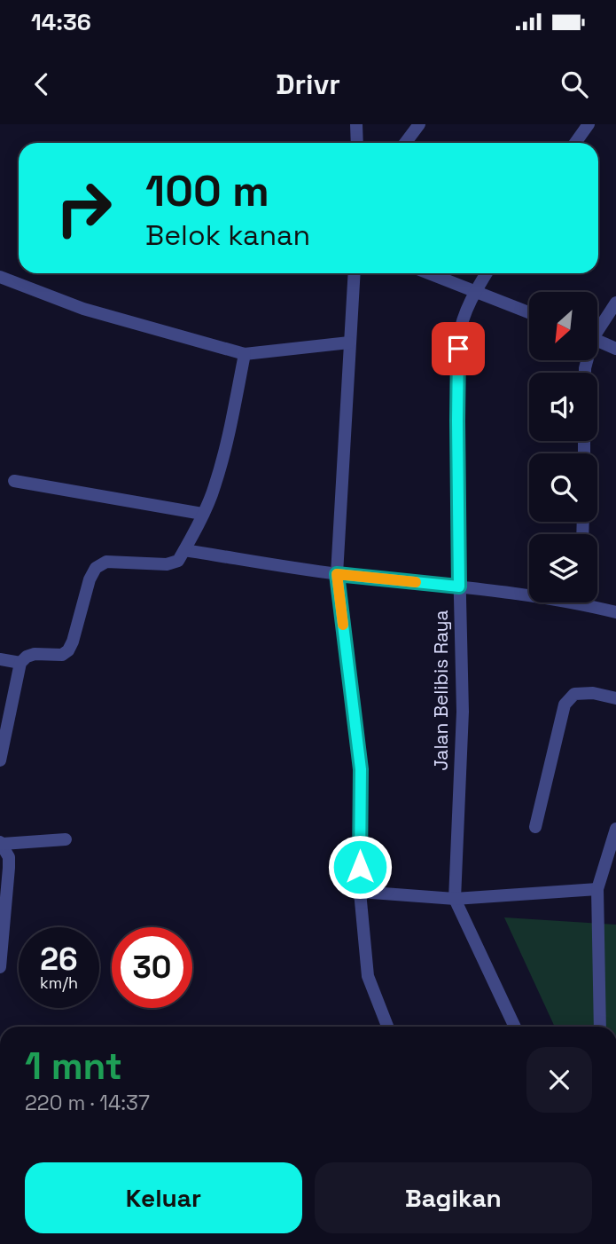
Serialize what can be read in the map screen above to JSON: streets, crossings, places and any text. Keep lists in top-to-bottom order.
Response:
{
  "streets": {
    "street": ["Jalan Belibis Raya"]
  },
  "north": "bottom left",
  "page": {
    "status": "14:36",
    "header": "Drivr",
    "turn": ["100 m", "Belok kanan"],
    "speed": "26 km/h",
    "limit": "30",
    "heading": ["1 mnt", "220 m · 14:37"],
    "buttons": ["Keluar", "Bagikan"]
  }
}
